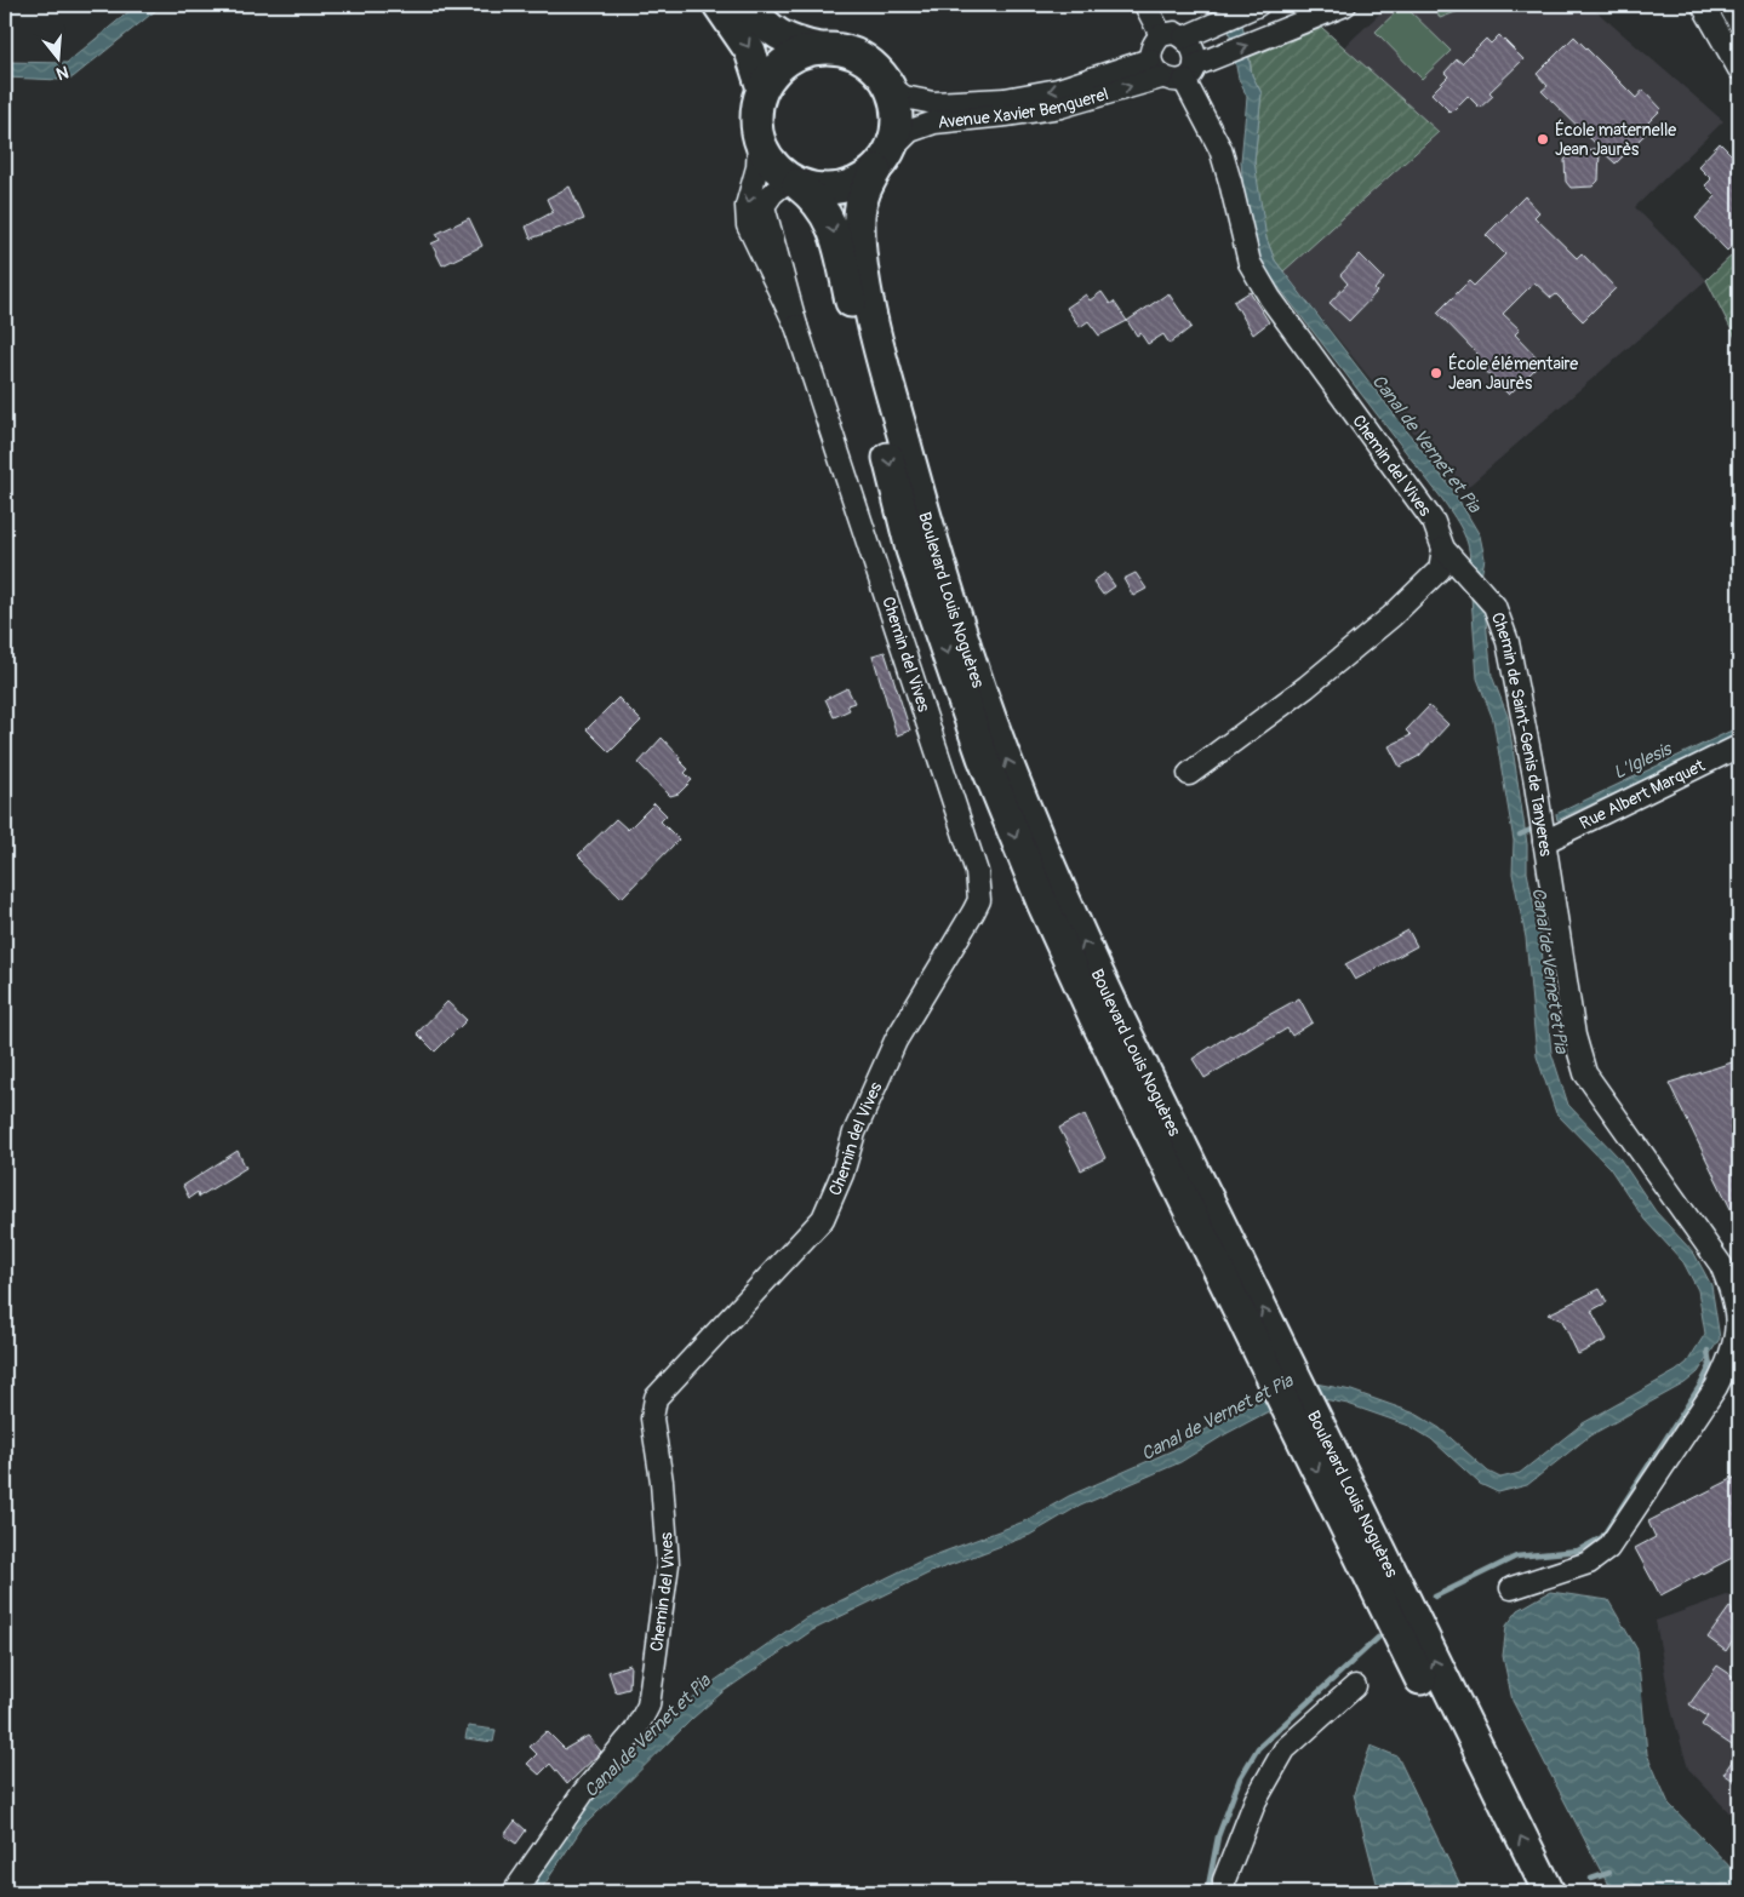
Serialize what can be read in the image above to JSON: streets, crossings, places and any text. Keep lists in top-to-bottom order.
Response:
{
  "streets": {
    "main road": ["Boulevard Louis Noguères"],
    "street": [
      "Avenue Xavier Benguerel",
      "Chemin del Vives",
      "Chemin de Saint-Genis de Tanyeres",
      "Rue Albert Marquet"
    ]
  },
  "crossings": [
    ["Avenue Xavier Benguerel", "Chemin del Vives"],
    ["Avenue Xavier Benguerel", "Boulevard Louis Noguères"],
    ["Chemin del Vives", "Boulevard Louis Noguères"],
    ["Chemin del Vives", "Chemin de Saint-Genis de Tanyeres"],
    ["Chemin de Saint-Genis de Tanyeres", "Rue Albert Marquet"]
  ],
  "water": ["Canal de Vernet et Pia", "L'Iglesis"],
  "places": ["École maternelle Jean Jaurès", "École élémentaire Jean Jaurès"],
  "north": "bottom"
}
